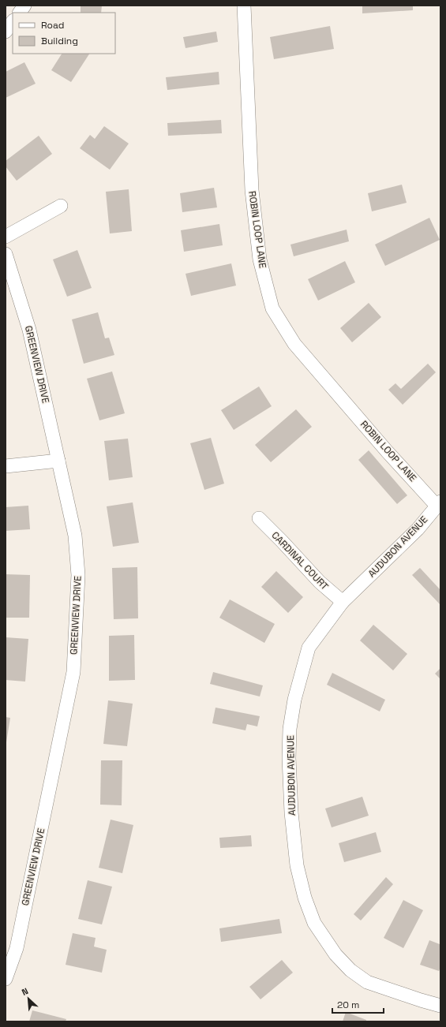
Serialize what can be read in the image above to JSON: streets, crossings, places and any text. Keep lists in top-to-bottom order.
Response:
{
  "streets": {
    "street": [
      "ROBIN LOOP LANE",
      "GREENVIEW DRIVE",
      "AUDUBON AVENUE",
      "CARDINAL COURT"
    ]
  },
  "crossings": [
    ["ROBIN LOOP LANE", "AUDUBON AVENUE"],
    ["AUDUBON AVENUE", "CARDINAL COURT"]
  ],
  "legend": ["Road", "Building"],
  "scale_bar": "20 m",
  "north": "top left"
}
